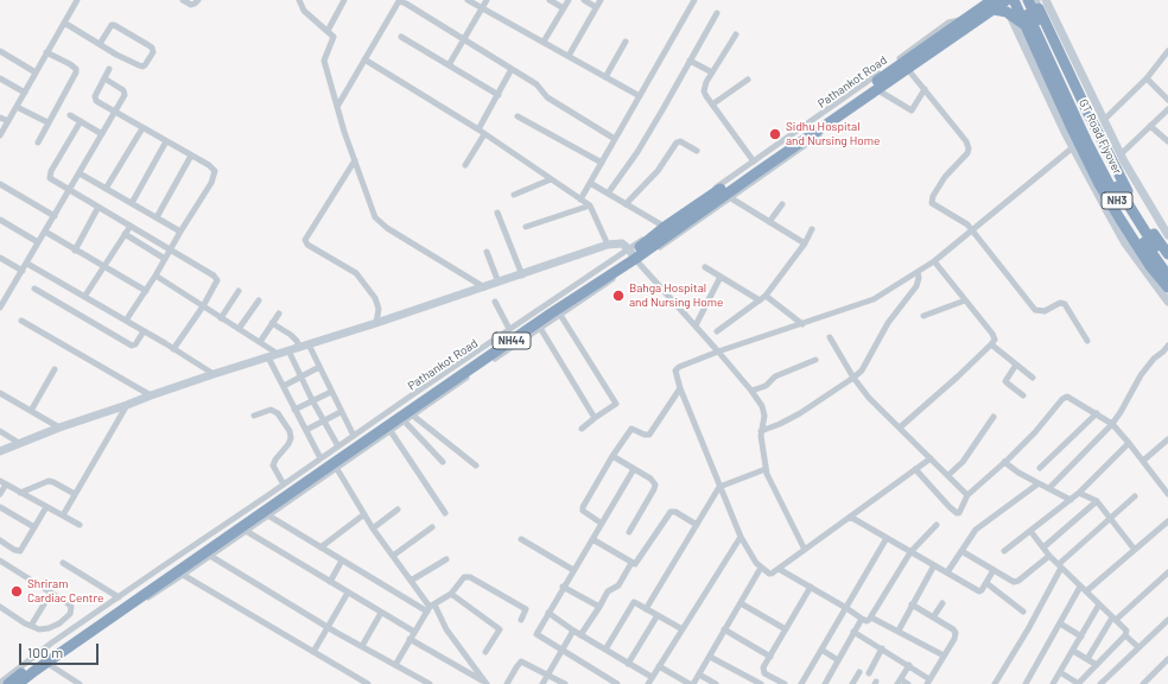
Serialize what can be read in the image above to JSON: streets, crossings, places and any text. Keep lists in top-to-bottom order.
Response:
{
  "streets": {
    "highway": [
      "Pathankot Road",
      "GT Road Flyover",
      "NH3",
      "NH44"
    ]
  },
  "crossings": [
    ["Pathankot Road", "NH44"]
  ],
  "places": ["Sidhu Hospital and Nursing Home", "Bahga Hospital and Nursing Home", "Shriram Cardiac Centre"],
  "scale_bar": "100 m"
}
